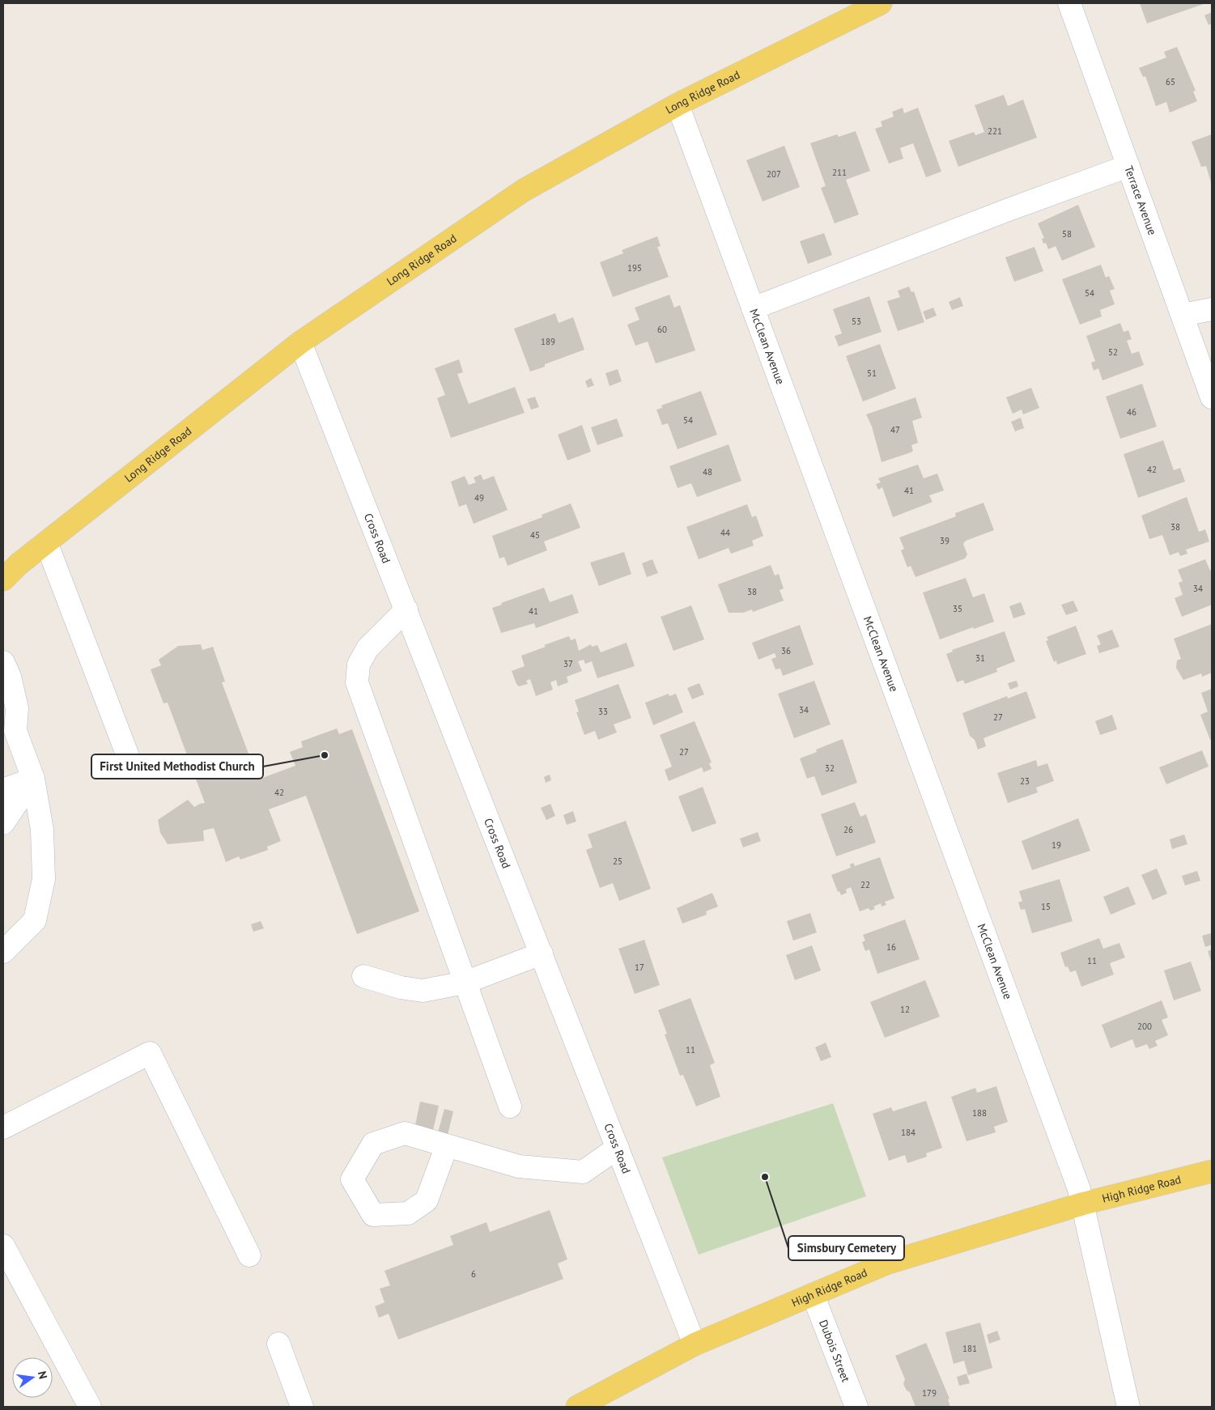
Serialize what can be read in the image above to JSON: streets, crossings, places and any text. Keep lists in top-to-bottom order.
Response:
{
  "streets": {
    "main road": ["Long Ridge Road", "High Ridge Road"],
    "street": [
      "Terrace Avenue",
      "McClean Avenue",
      "Cross Road",
      "Dubois Street"
    ]
  },
  "crossings": [
    ["Long Ridge Road", "McClean Avenue"],
    ["Long Ridge Road", "Cross Road"],
    ["McClean Avenue", "High Ridge Road"],
    ["Cross Road", "High Ridge Road"],
    ["High Ridge Road", "Dubois Street"]
  ],
  "places": ["First United Methodist Church", "Simsbury Cemetery"],
  "house_numbers": [
    "65",
    "221",
    "211",
    "207",
    "58",
    "195",
    "54",
    "53",
    "60",
    "189",
    "52",
    "51",
    "46",
    "54",
    "47",
    "42",
    "48",
    "41",
    "49",
    "38",
    "44",
    "45",
    "39",
    "34",
    "38",
    "35",
    "41",
    "36",
    "31",
    "37",
    "34",
    "33",
    "27",
    "27",
    "32",
    "23",
    "42",
    "26",
    "19",
    "25",
    "22",
    "15",
    "16",
    "11",
    "17",
    "12",
    "200",
    "11",
    "188",
    "184",
    "6",
    "181",
    "179"
  ],
  "north": "right"
}
